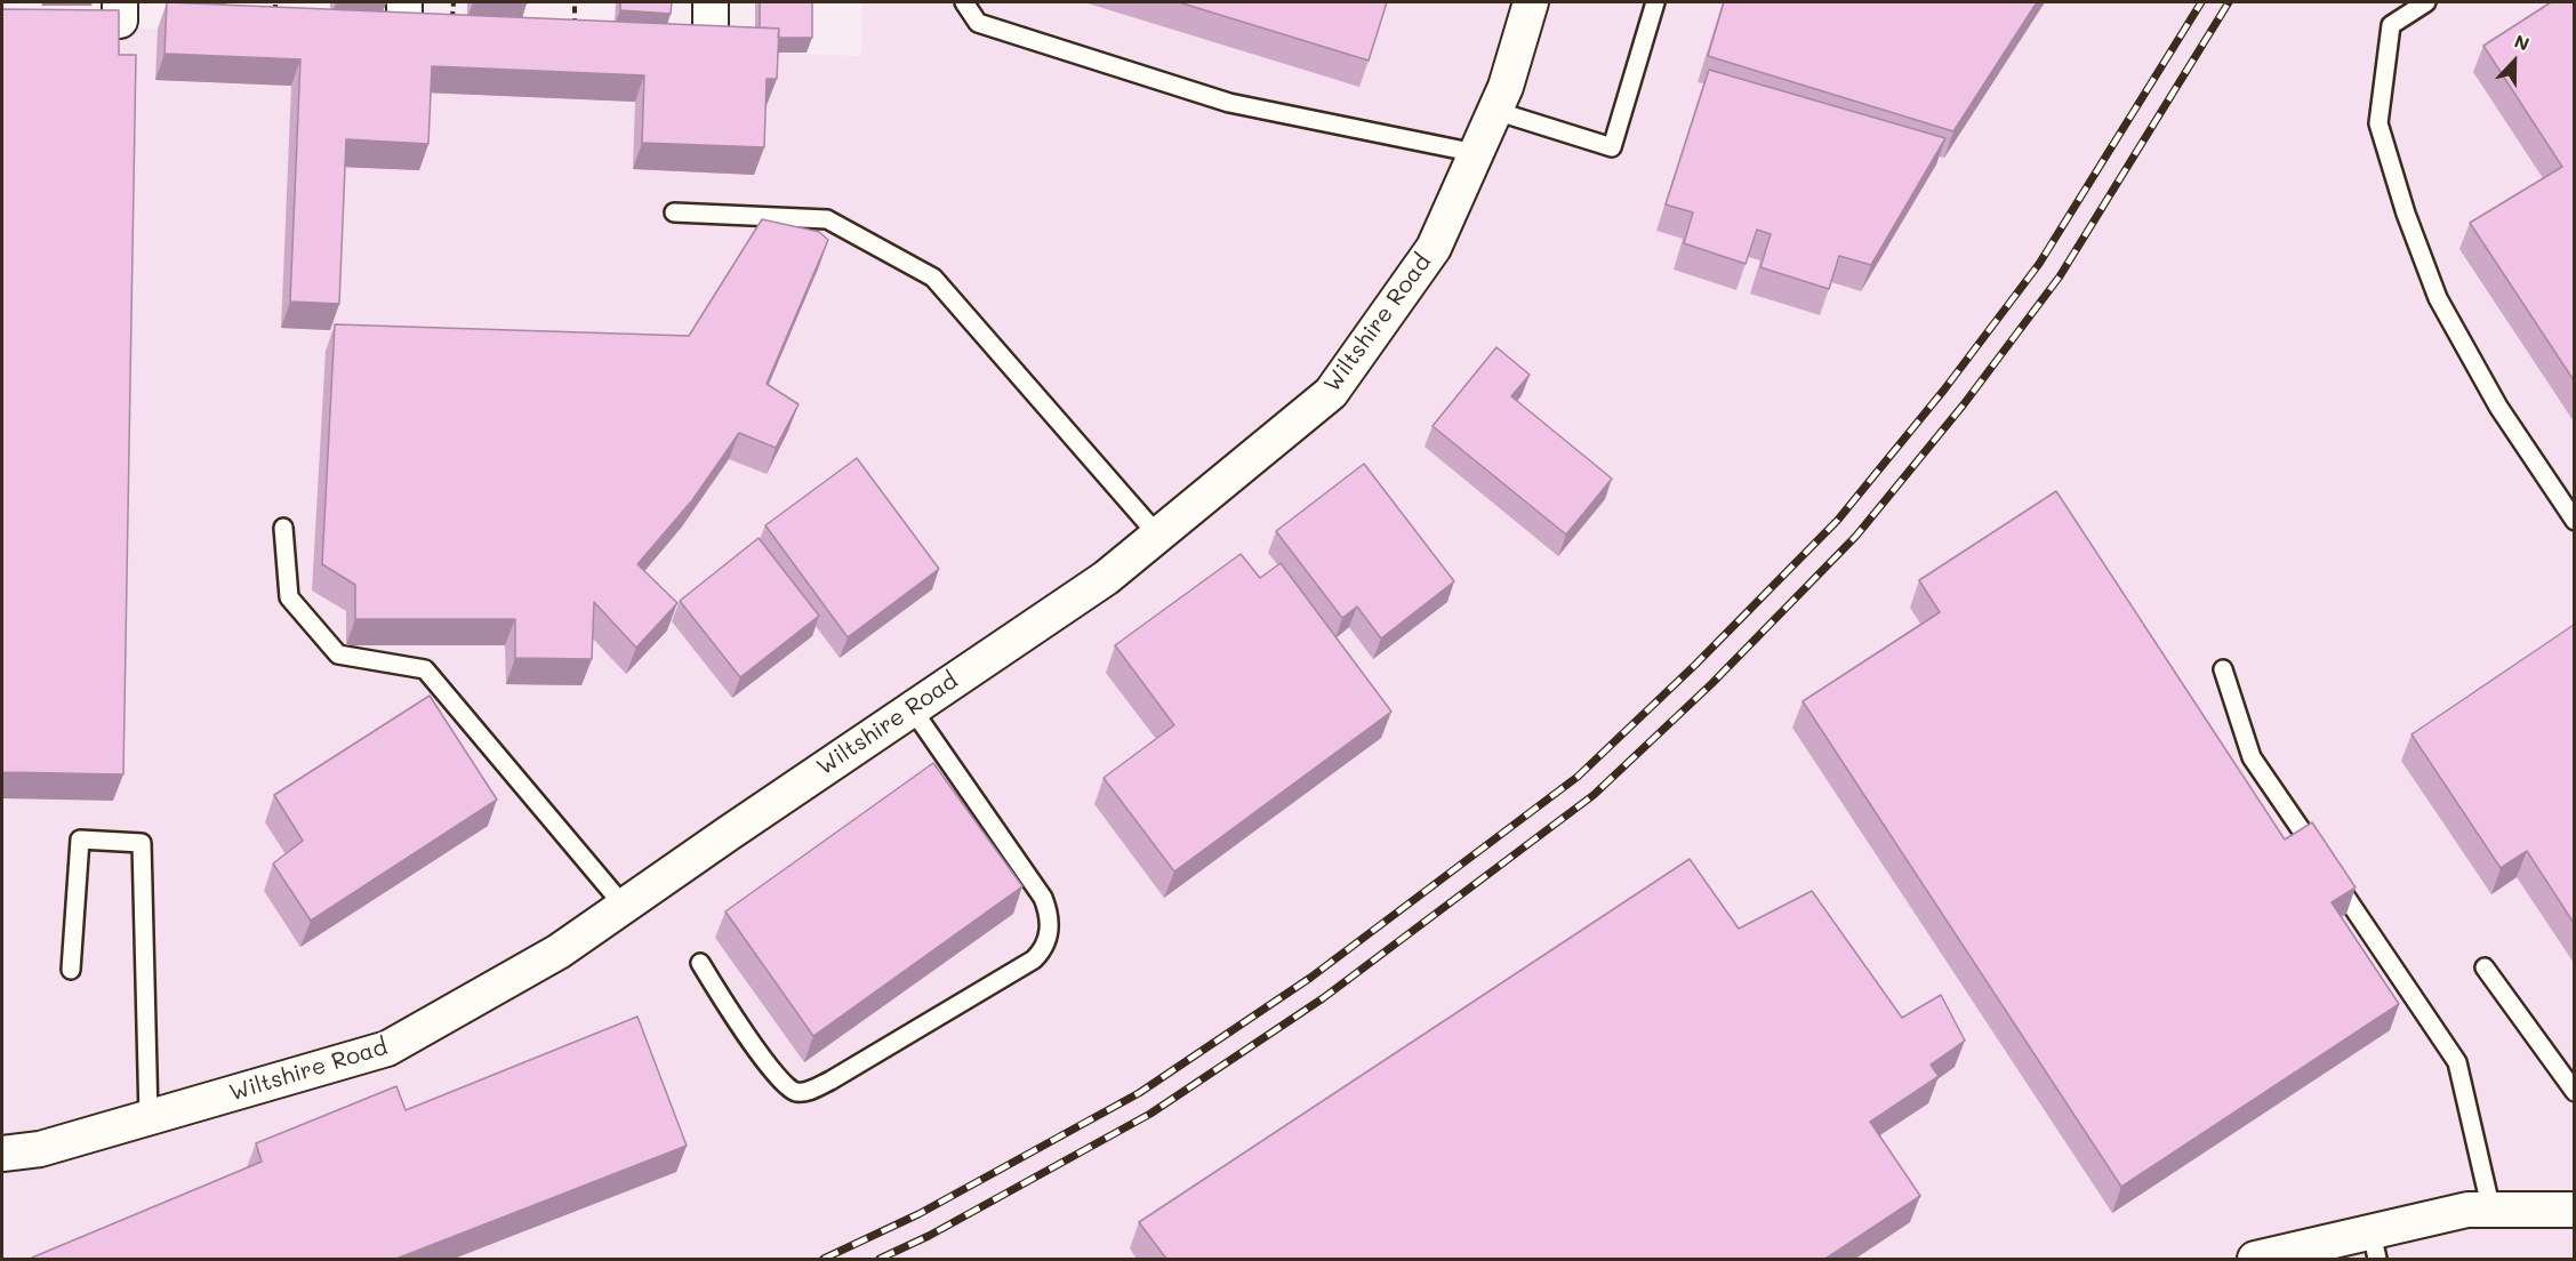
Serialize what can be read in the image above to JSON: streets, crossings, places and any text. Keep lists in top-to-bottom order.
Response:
{
  "streets": {
    "street": ["Wiltshire Road"]
  },
  "north": "top"
}
